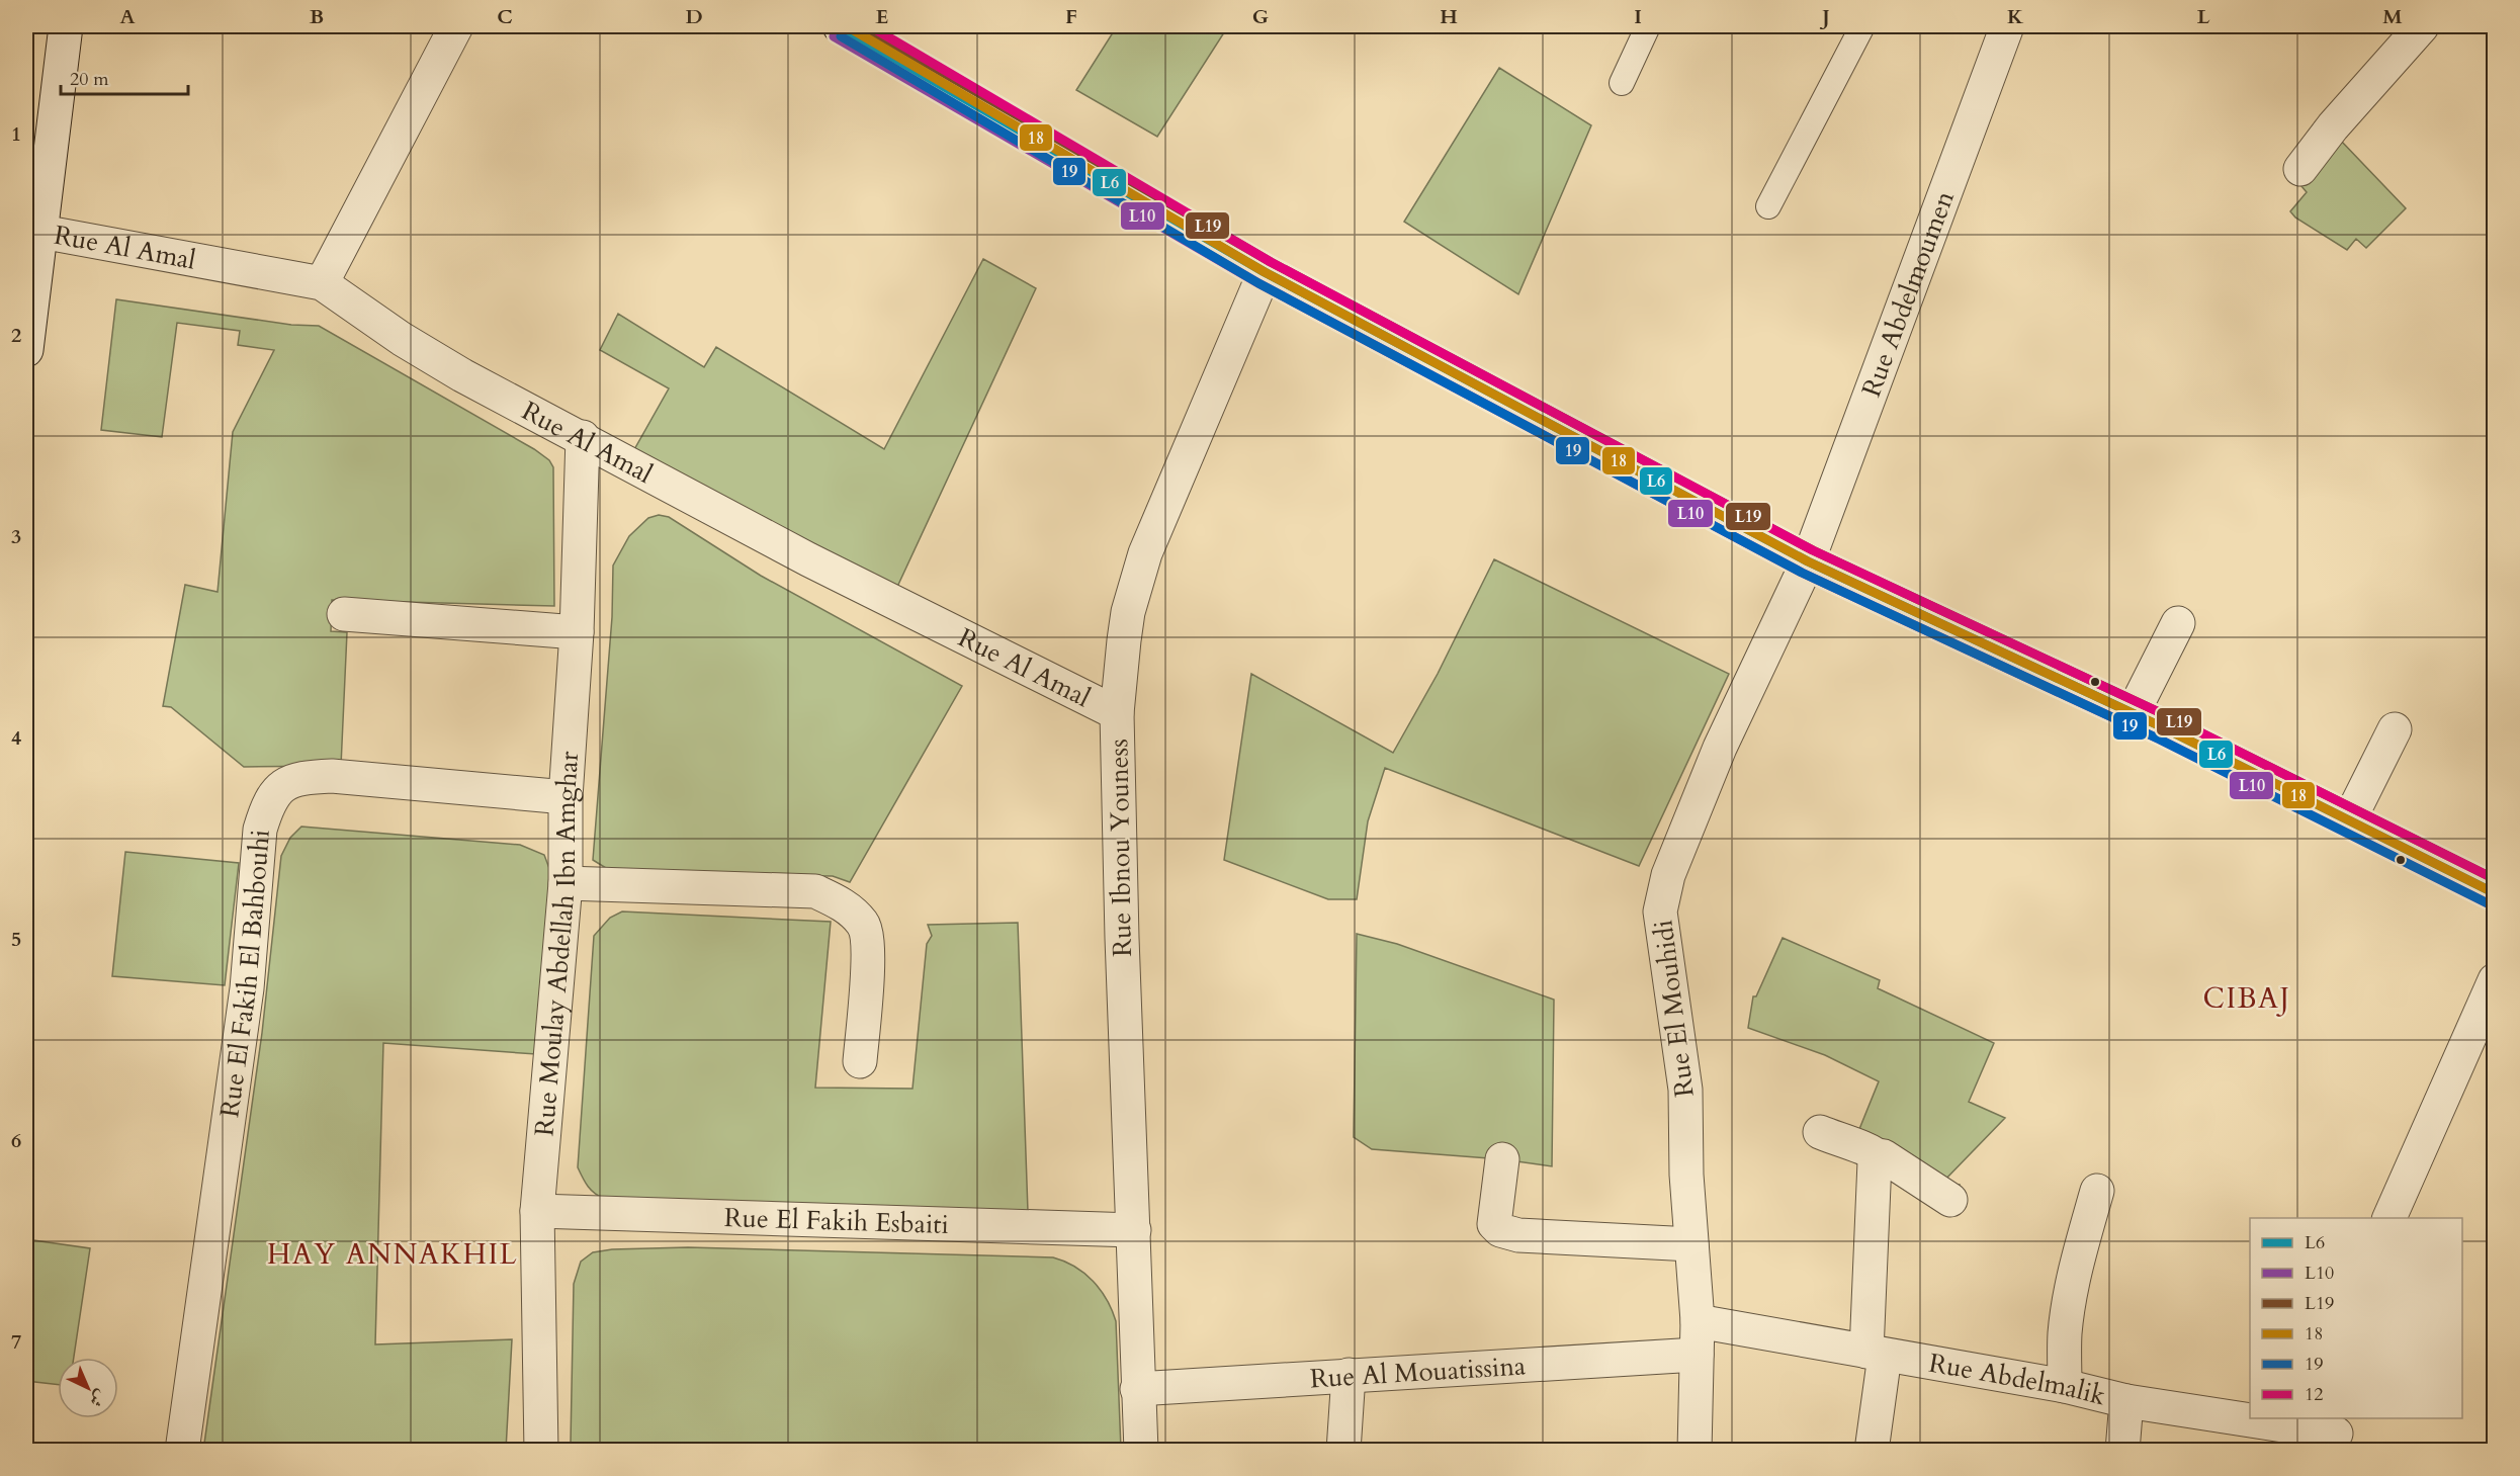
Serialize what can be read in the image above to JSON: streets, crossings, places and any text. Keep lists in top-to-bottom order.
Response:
{
  "streets": {
    "street": [
      "Rue Al Amal",
      "Rue Abdelmoumen",
      "Rue Ibnou Youness",
      "Rue Moulay Abdellah Ibn Amghar",
      "Rue El Fakih El Bahbouhi",
      "Rue El Mouhidi",
      "Rue El Fakih Esbaiti",
      "Rue Al Mouatissina",
      "Rue Abdelmalik"
    ]
  },
  "crossings": [
    ["Rue Al Amal", "Rue Ibnou Youness"],
    ["Rue Al Amal", "Rue Moulay Abdellah Ibn Amghar"],
    ["Rue Abdelmoumen", "Rue El Mouhidi"],
    ["Rue Ibnou Youness", "Rue El Fakih Esbaiti"],
    ["Rue Ibnou Youness", "Rue Al Mouatissina"],
    ["Rue Moulay Abdellah Ibn Amghar", "Rue El Fakih El Bahbouhi"],
    ["Rue Moulay Abdellah Ibn Amghar", "Rue El Fakih Esbaiti"],
    ["Rue El Mouhidi", "Rue Al Mouatissina"],
    ["Rue El Mouhidi", "Rue Abdelmalik"]
  ],
  "districts": ["CIBAJ", "HAY ANNAKHIL"],
  "lines": [
    "transit line L6",
    "transit line L19",
    "transit line 18",
    "transit line 12",
    "transit line L10",
    "transit line 19"
  ],
  "legend": [
    "L6",
    "L10",
    "L19",
    "18",
    "19",
    "12"
  ],
  "scale_bar": "20 m",
  "north": "bottom right",
  "grid": {
    "columns": [
      "A",
      "B",
      "C",
      "D",
      "E",
      "F",
      "G",
      "H",
      "I",
      "J",
      "K",
      "L",
      "M"
    ],
    "rows": [
      "1",
      "2",
      "3",
      "4",
      "5",
      "6",
      "7"
    ]
  }
}
